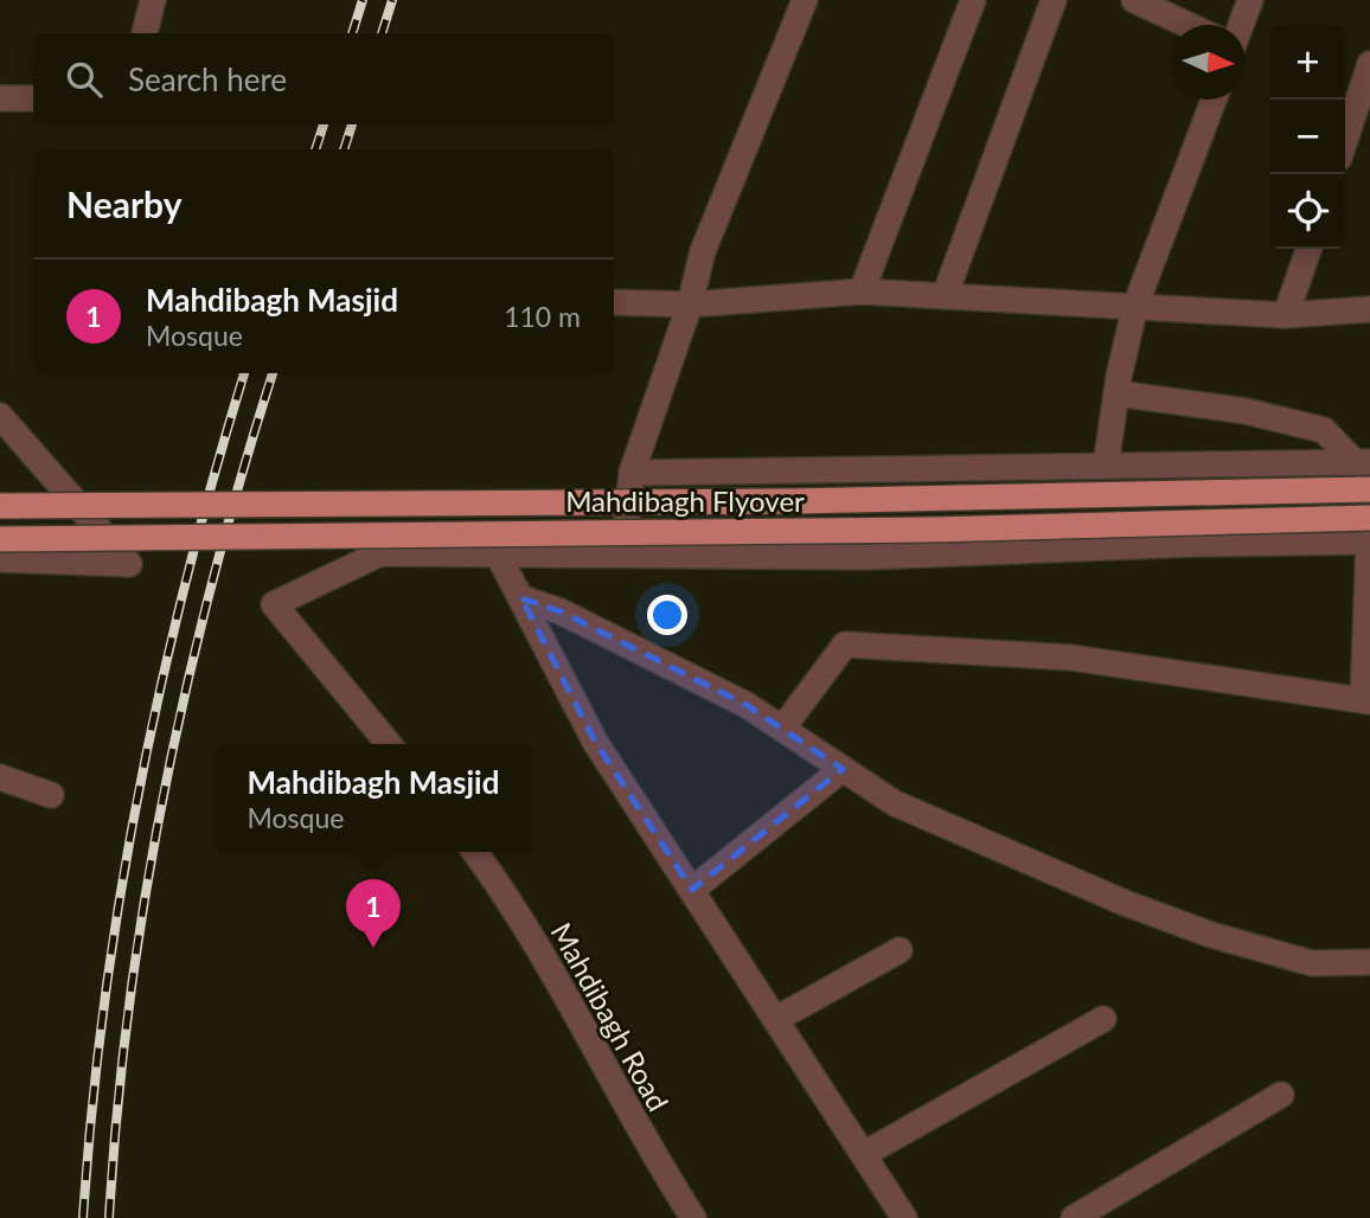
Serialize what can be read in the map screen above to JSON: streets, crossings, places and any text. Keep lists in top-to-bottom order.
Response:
{
  "streets": {
    "main road": ["Mahdibagh Flyover"],
    "street": ["Mahdibagh Road"]
  },
  "north": "right",
  "page": {
    "map_buttons": ["+", "−"],
    "search": "Search here",
    "heading": "Nearby",
    "list": [
      {
        "mark": "1",
        "name": "Mahdibagh Masjid",
        "note": "Mosque",
        "value": "110 m"
      }
    ],
    "popup": ["Mahdibagh Masjid", "Mosque"],
    "pins": "1"
  }
}
